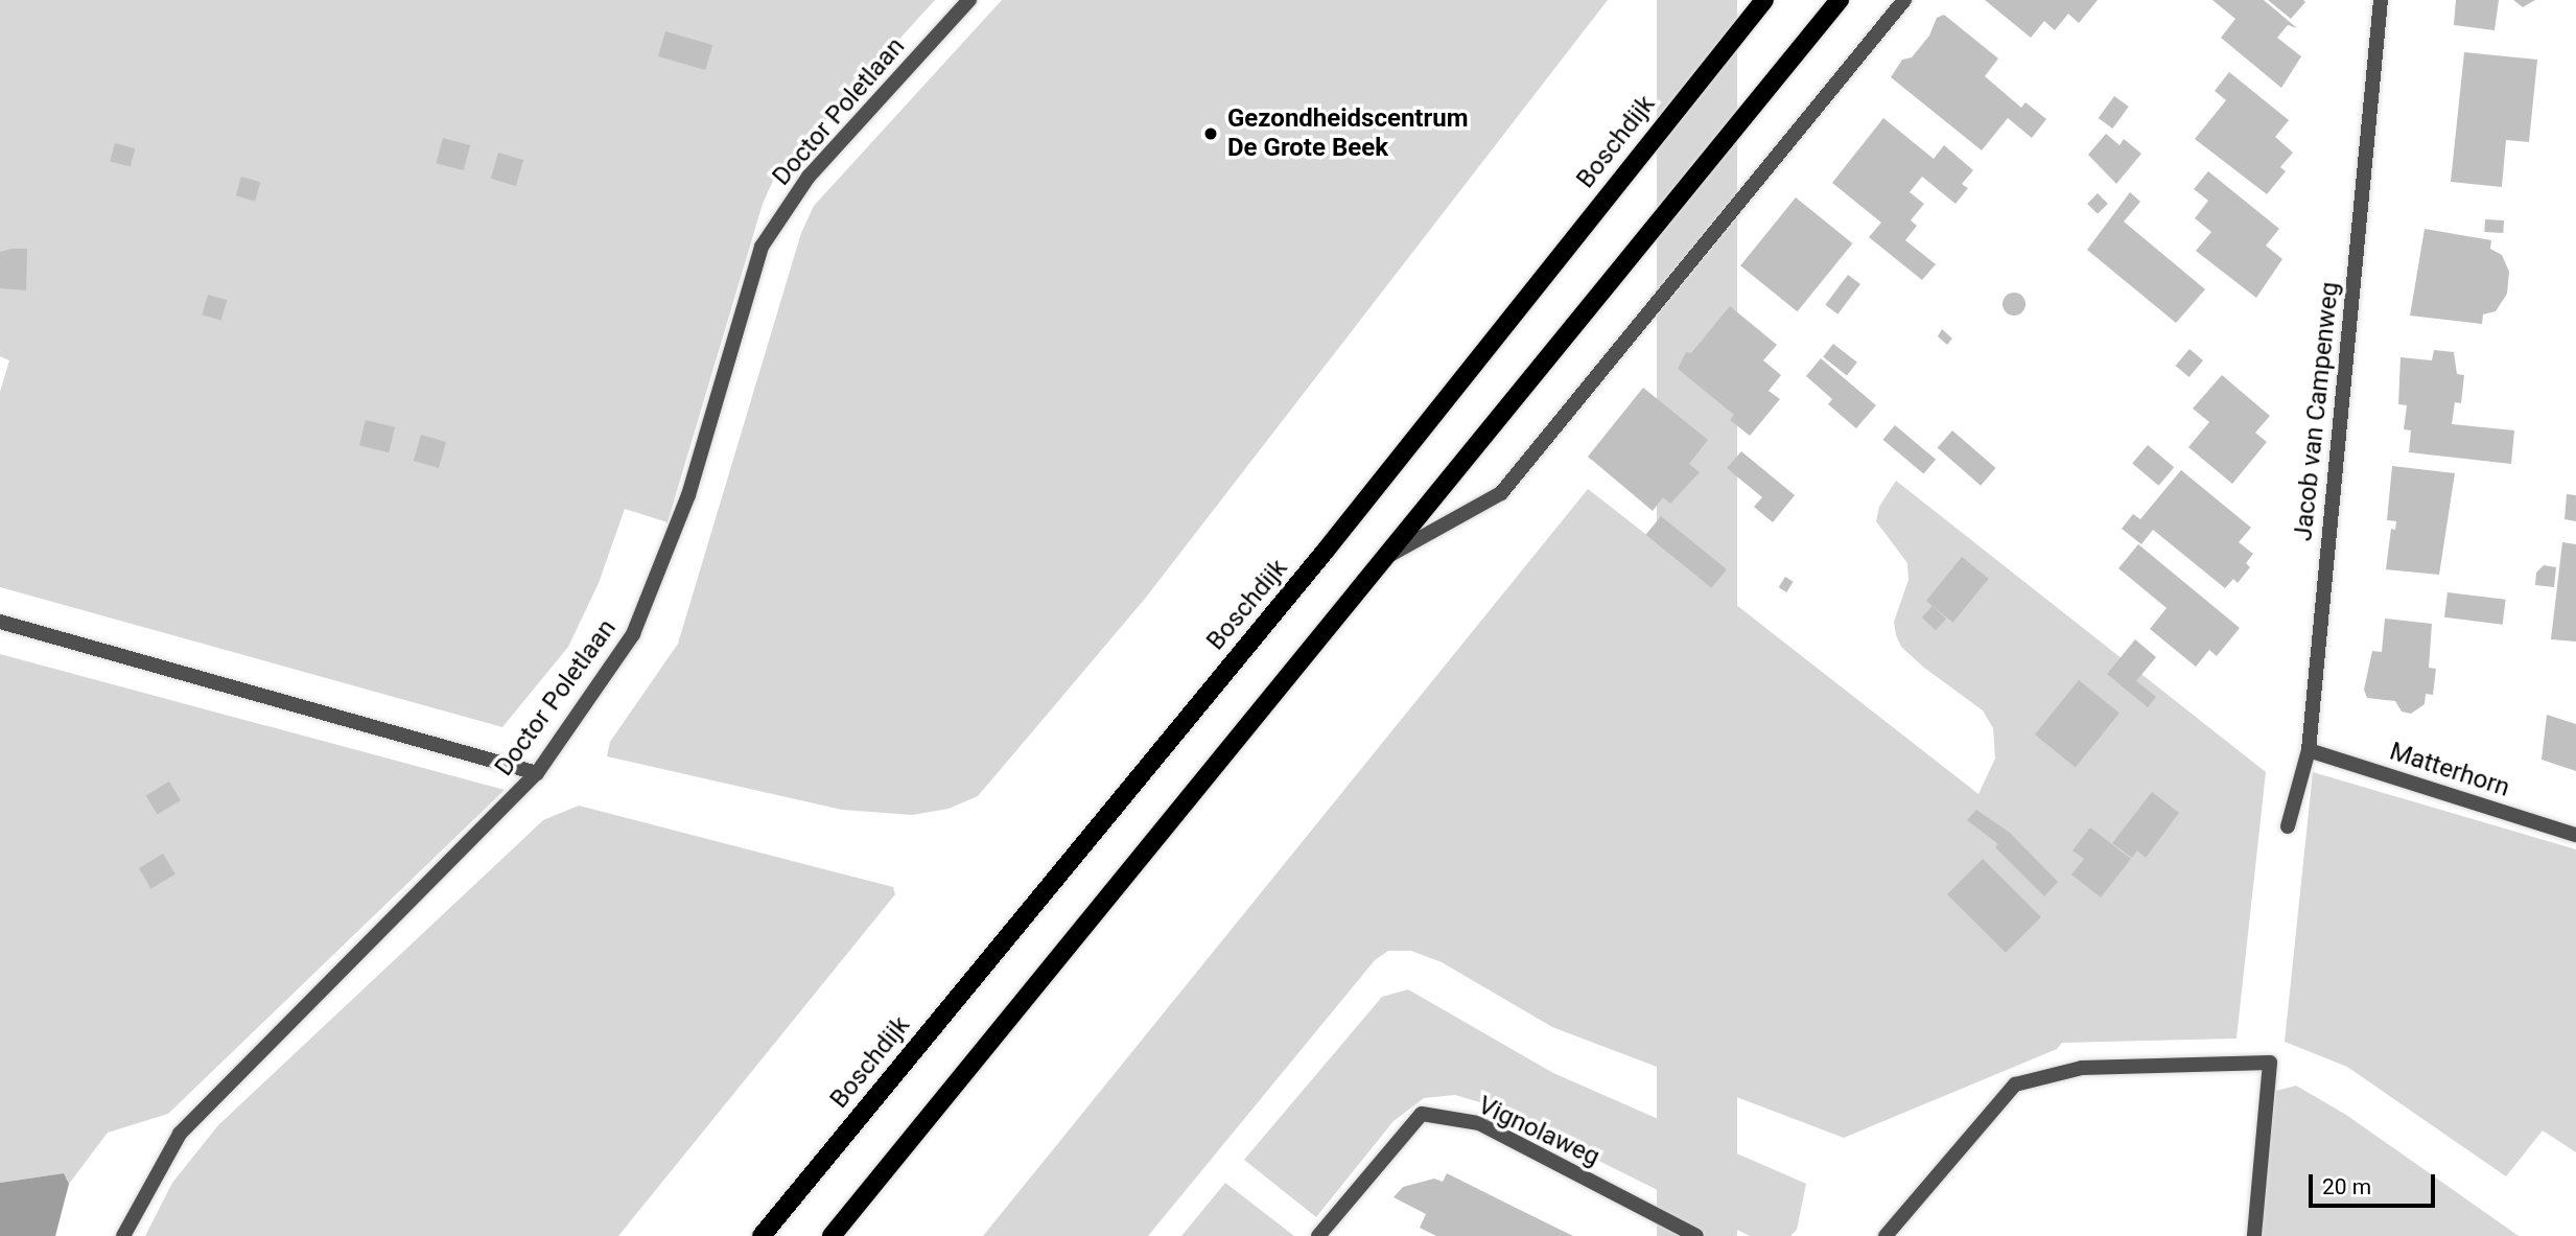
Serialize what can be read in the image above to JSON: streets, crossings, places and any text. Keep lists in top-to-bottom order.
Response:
{
  "streets": {
    "main road": ["Boschdijk"],
    "street": [
      "Doctor Poletlaan",
      "Jacob van Campenweg",
      "Matterhorn",
      "Vignolaweg"
    ]
  },
  "crossings": [
    ["Jacob van Campenweg", "Matterhorn"]
  ],
  "places": ["Gezondheidscentrum De Grote Beek"],
  "scale_bar": "20 m"
}
